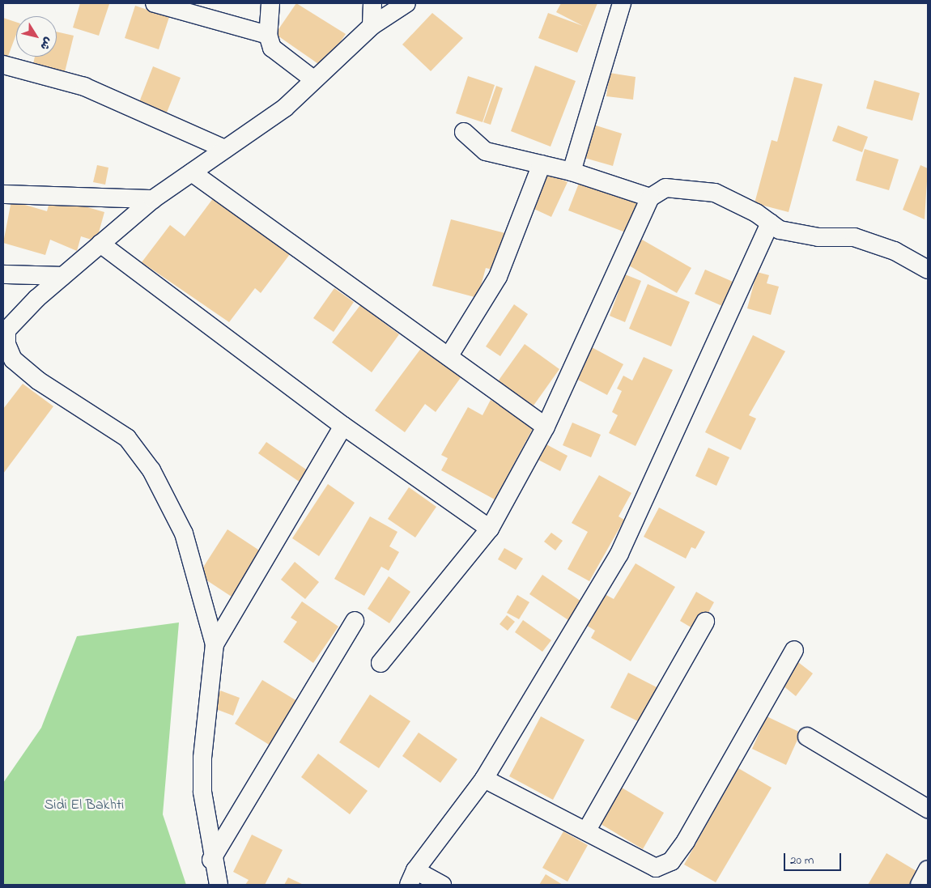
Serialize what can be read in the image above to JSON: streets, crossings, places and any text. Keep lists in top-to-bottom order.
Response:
{
  "parks": ["Sidi El Bakhti"],
  "scale_bar": "20 m",
  "north": "bottom right"
}
